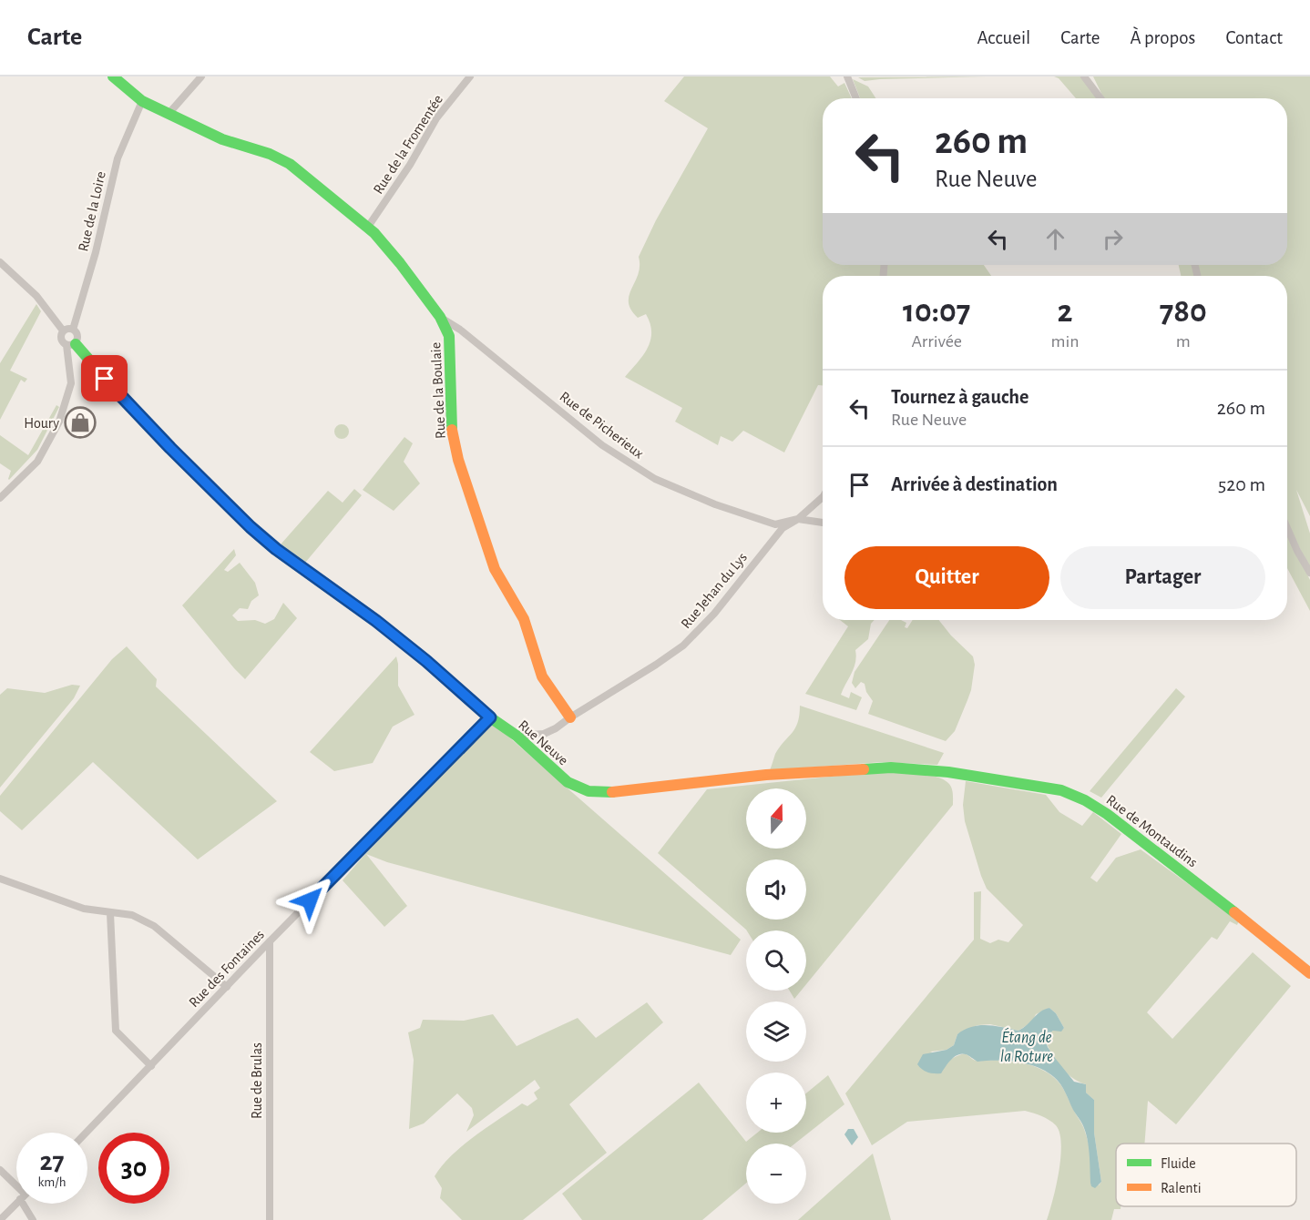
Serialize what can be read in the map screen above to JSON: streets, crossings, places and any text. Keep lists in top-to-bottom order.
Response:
{
  "streets": {
    "street": [
      "Rue de la Fromentée",
      "Rue de la Loire",
      "Rue de la Boulaie",
      "Rue de Picherieux",
      "Rue Jehan du Lys",
      "Rue Neuve",
      "Rue de Montaudins",
      "Rue des Fontaines",
      "Rue de Brulas"
    ]
  },
  "crossings": [
    ["Rue de la Fromentée", "Rue de la Boulaie"],
    ["Rue de la Loire", "Rue de la Boulaie"],
    ["Rue de la Loire", "Rue Neuve"],
    ["Rue de la Boulaie", "Rue de Picherieux"],
    ["Rue de la Boulaie", "Rue Jehan du Lys"],
    ["Rue de Picherieux", "Rue Jehan du Lys"],
    ["Rue Jehan du Lys", "Rue Neuve"],
    ["Rue Neuve", "Rue de Montaudins"],
    ["Rue Neuve", "Rue des Fontaines"],
    ["Rue des Fontaines", "Rue de Brulas"]
  ],
  "water": ["Étang de la Roture"],
  "places": {
    "shop": ["Houry"]
  },
  "legend": ["Fluide", "Ralenti"],
  "north": "top",
  "page": {
    "header": "Carte",
    "nav": [
      "Accueil",
      "Carte",
      "À propos",
      "Contact"
    ],
    "turn": ["260 m", "Rue Neuve"],
    "eta": [
      "10:07",
      "Arrivée",
      "2",
      "min",
      "780",
      "m"
    ],
    "list": [
      {
        "name": "Tournez à gauche",
        "note": "Rue Neuve",
        "value": "260 m"
      },
      {
        "name": "Arrivée à destination",
        "value": "520 m"
      }
    ],
    "buttons": ["Quitter", "Partager"],
    "map_buttons": ["+", "−"],
    "speed": "27 km/h",
    "limit": "30"
  }
}
